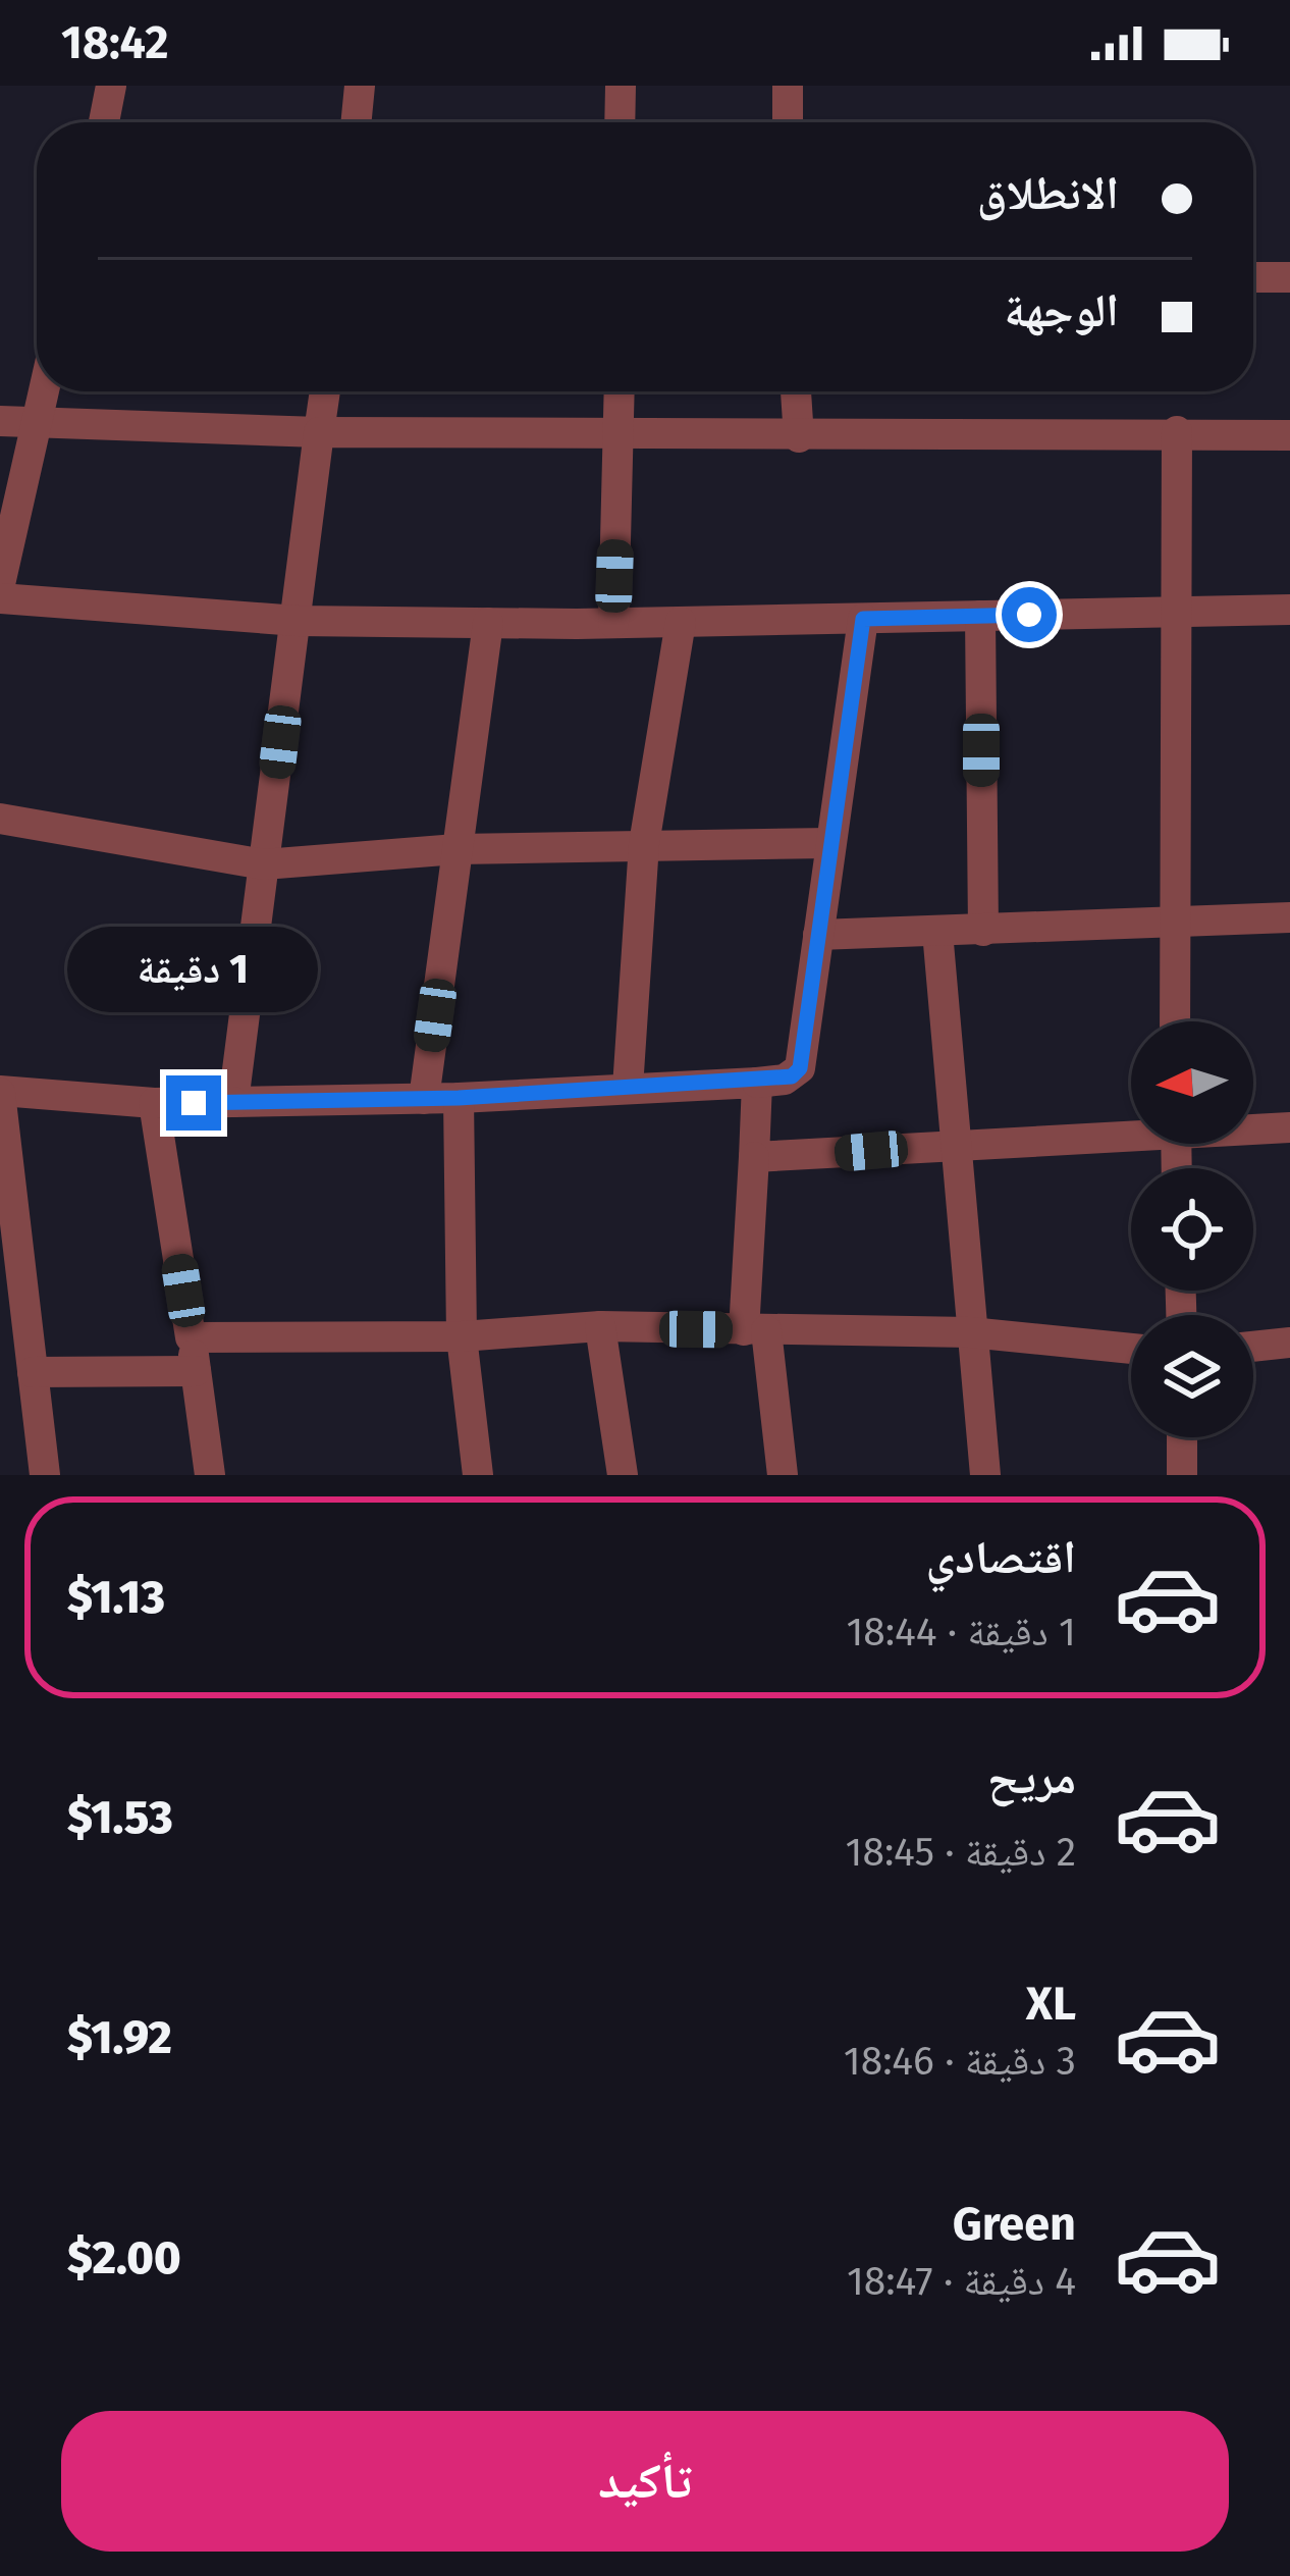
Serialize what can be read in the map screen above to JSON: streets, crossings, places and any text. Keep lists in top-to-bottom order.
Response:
{
  "north": "left",
  "page": {
    "status": "18:42",
    "banner": ["الانطلاق", "الوجهة"],
    "bubble": "1 دقيقة",
    "list": [
      {
        "name": "اقتصادي",
        "note": "1 دقيقة · 18:44",
        "value": "$1.13"
      },
      {
        "name": "مريح",
        "note": "2 دقيقة · 18:45",
        "value": "$1.53"
      },
      {
        "name": "XL",
        "note": "3 دقيقة · 18:46",
        "value": "$1.92"
      },
      {
        "name": "Green",
        "note": "4 دقيقة · 18:47",
        "value": "$2.00"
      }
    ],
    "buttons": "تأكيد"
  }
}
